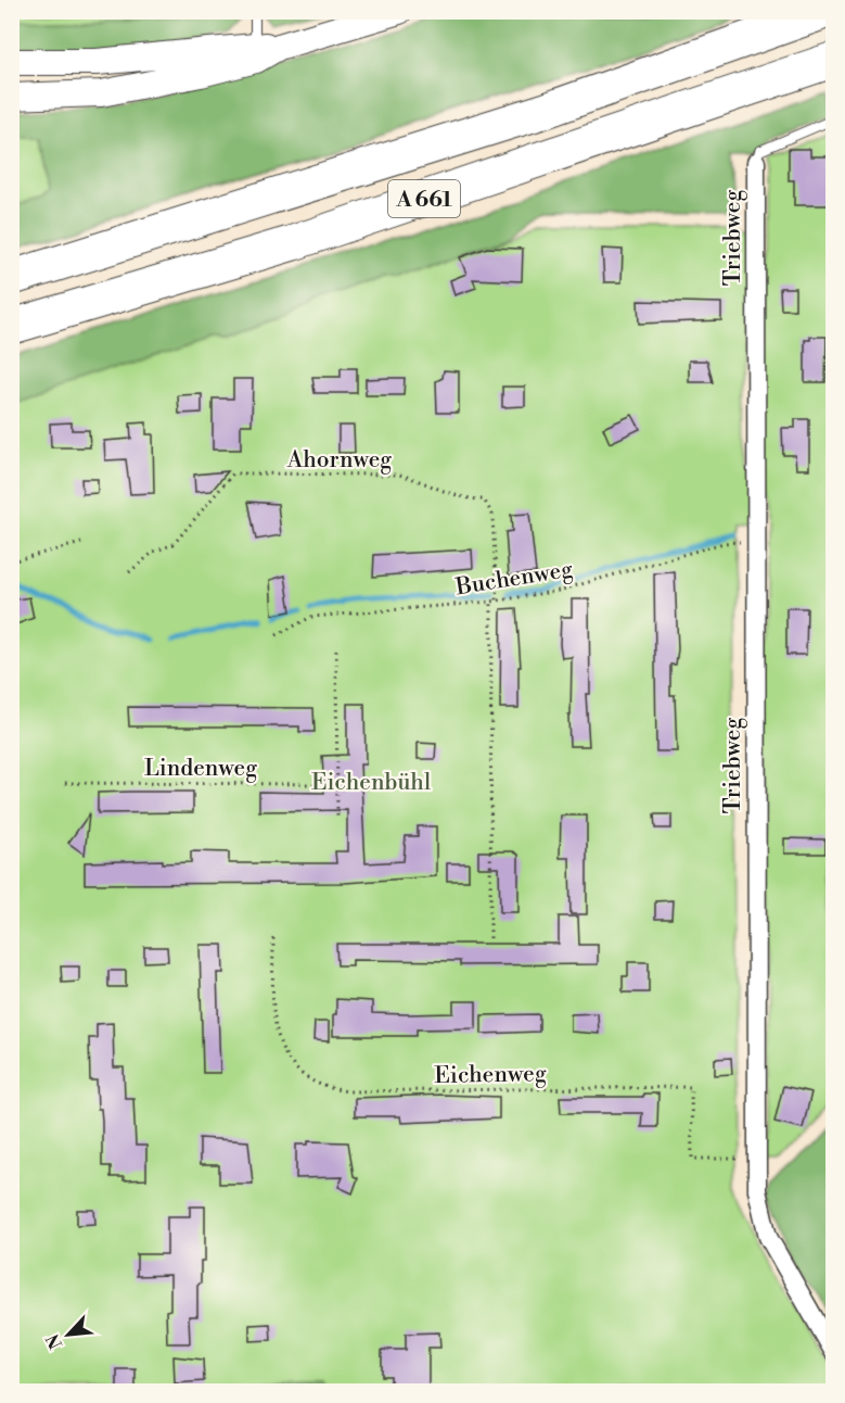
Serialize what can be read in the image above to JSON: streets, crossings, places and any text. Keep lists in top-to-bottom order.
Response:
{
  "streets": {
    "highway": ["A 661"],
    "street": ["Triebweg"],
    "path": [
      "Ahornweg",
      "Buchenweg",
      "Lindenweg",
      "Eichenweg"
    ]
  },
  "crossings": [
    ["Triebweg", "Buchenweg"],
    ["Triebweg", "Eichenweg"],
    ["Ahornweg", "Buchenweg"]
  ],
  "parks": ["Eichenbühl"],
  "north": "bottom left"
}
